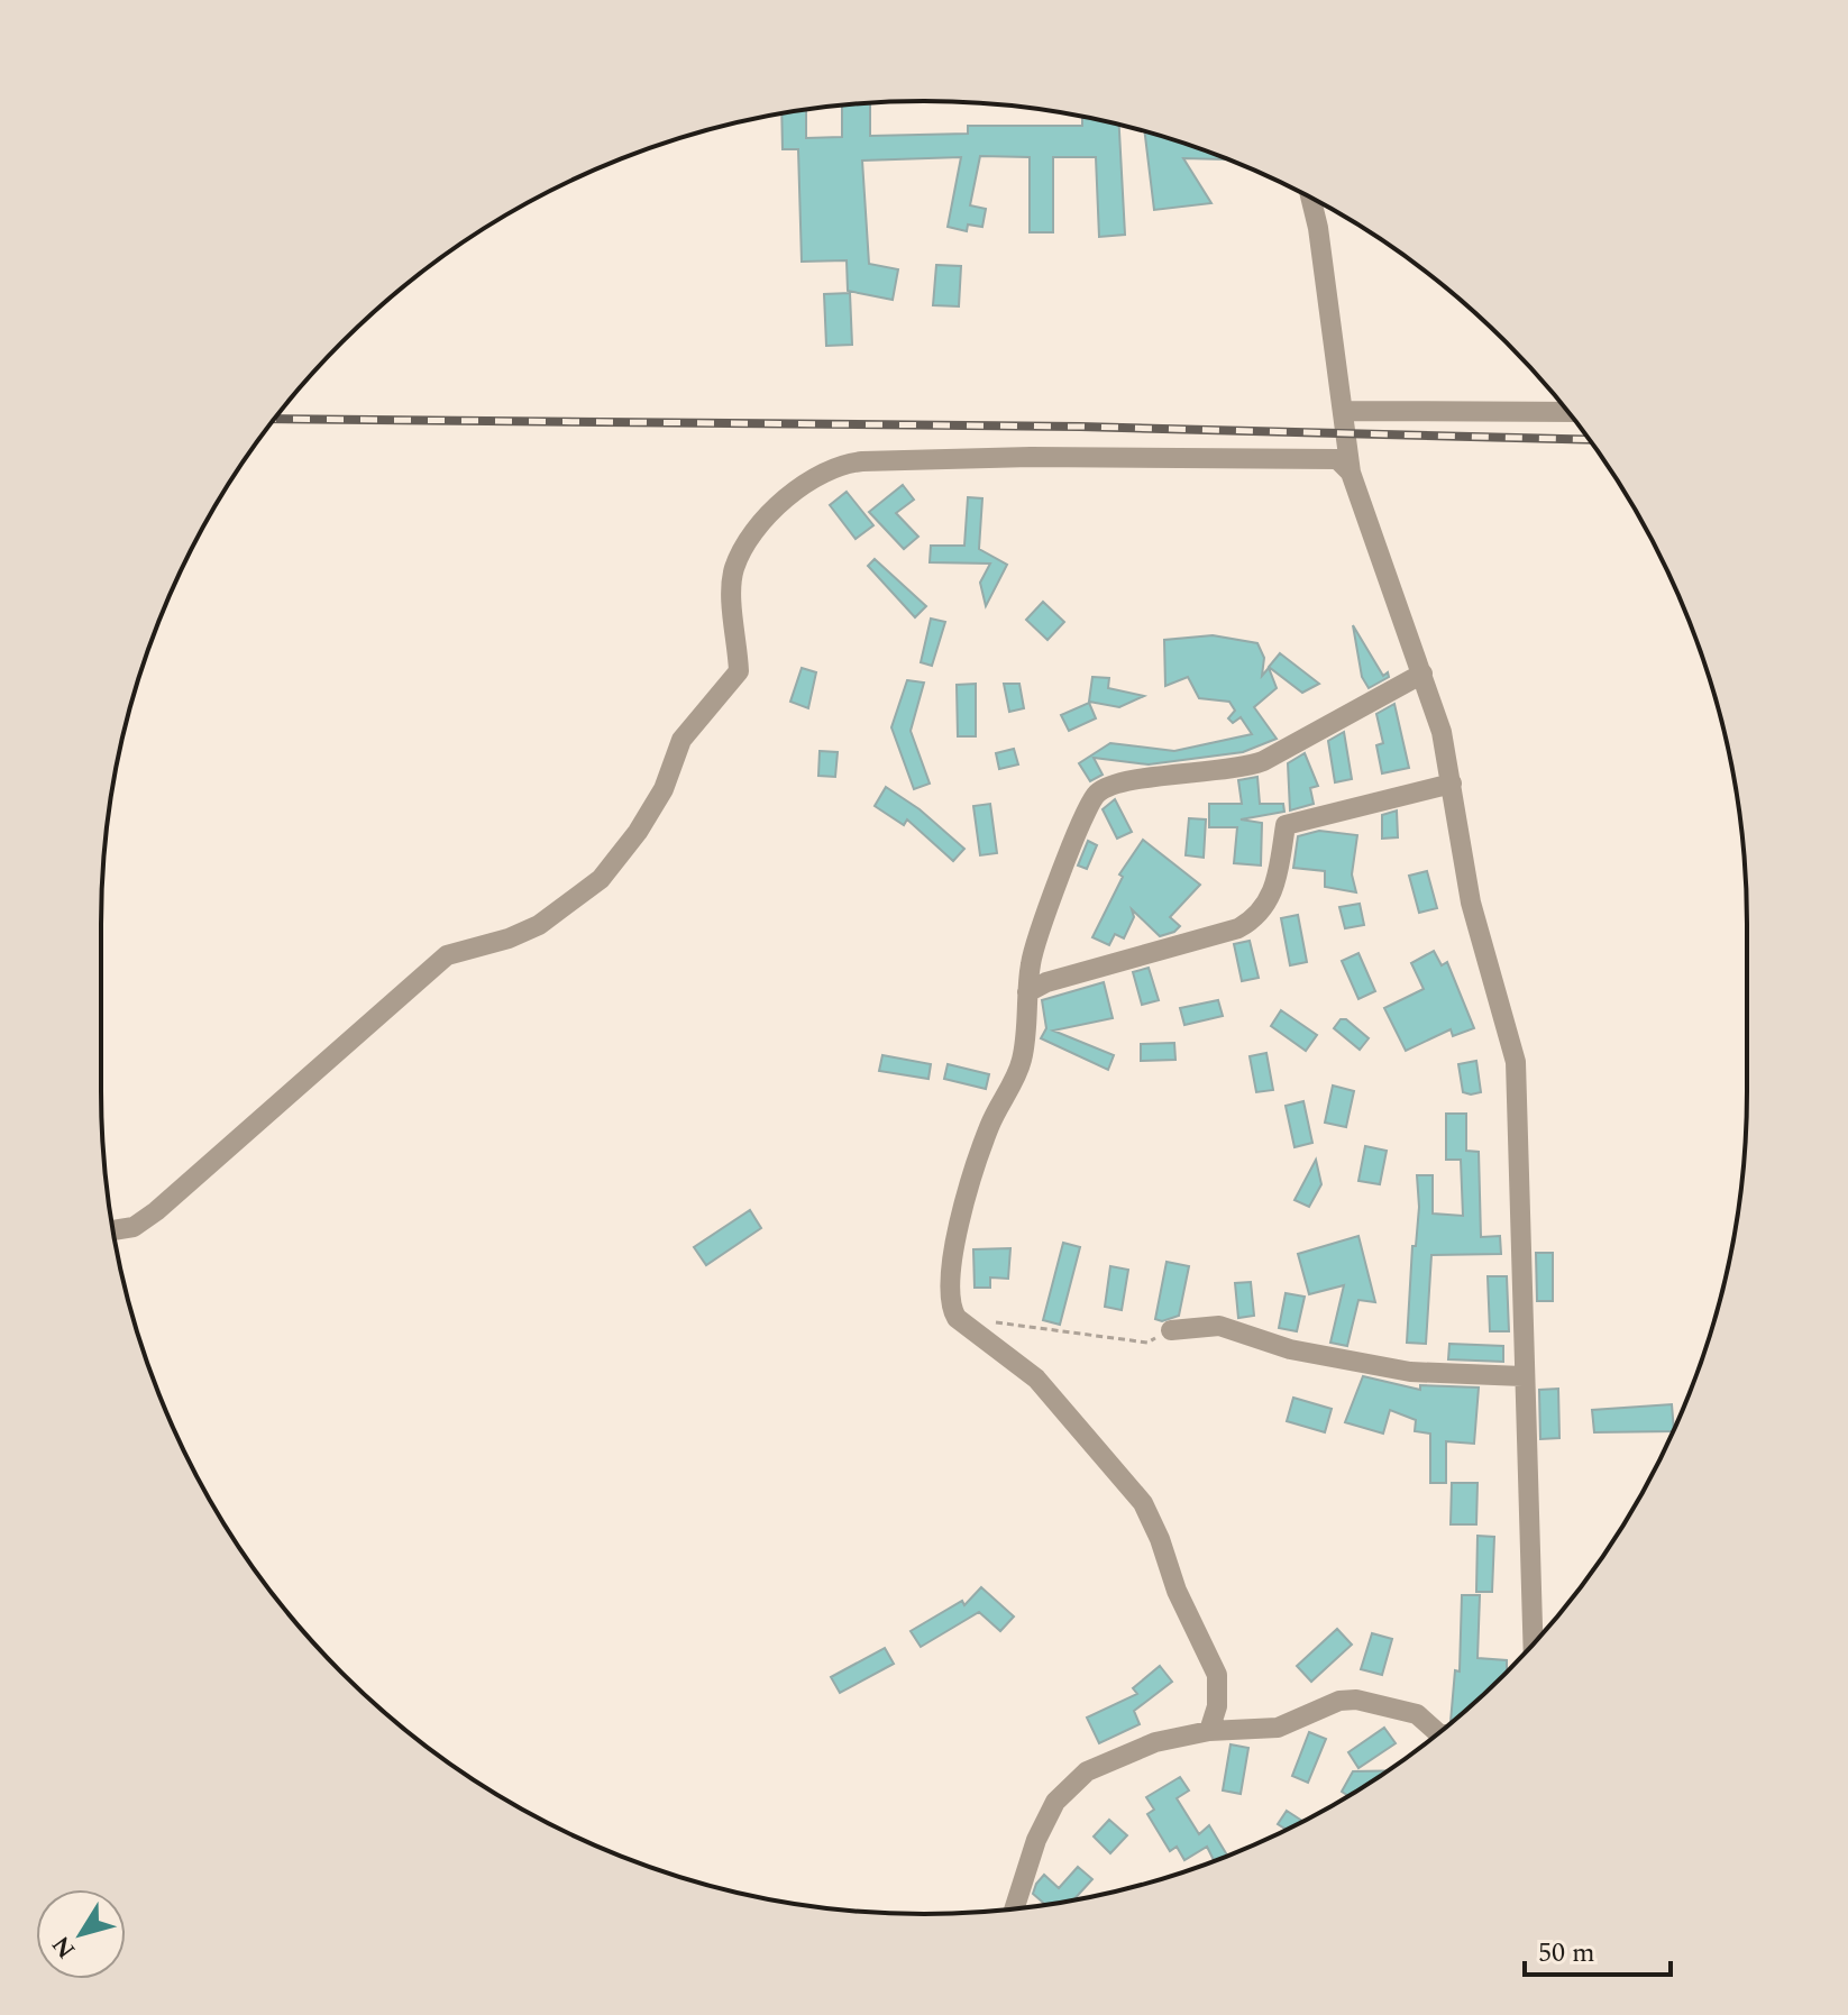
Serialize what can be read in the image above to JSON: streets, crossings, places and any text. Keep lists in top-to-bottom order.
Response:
{
  "scale_bar": "50 m",
  "north": "bottom left"
}
